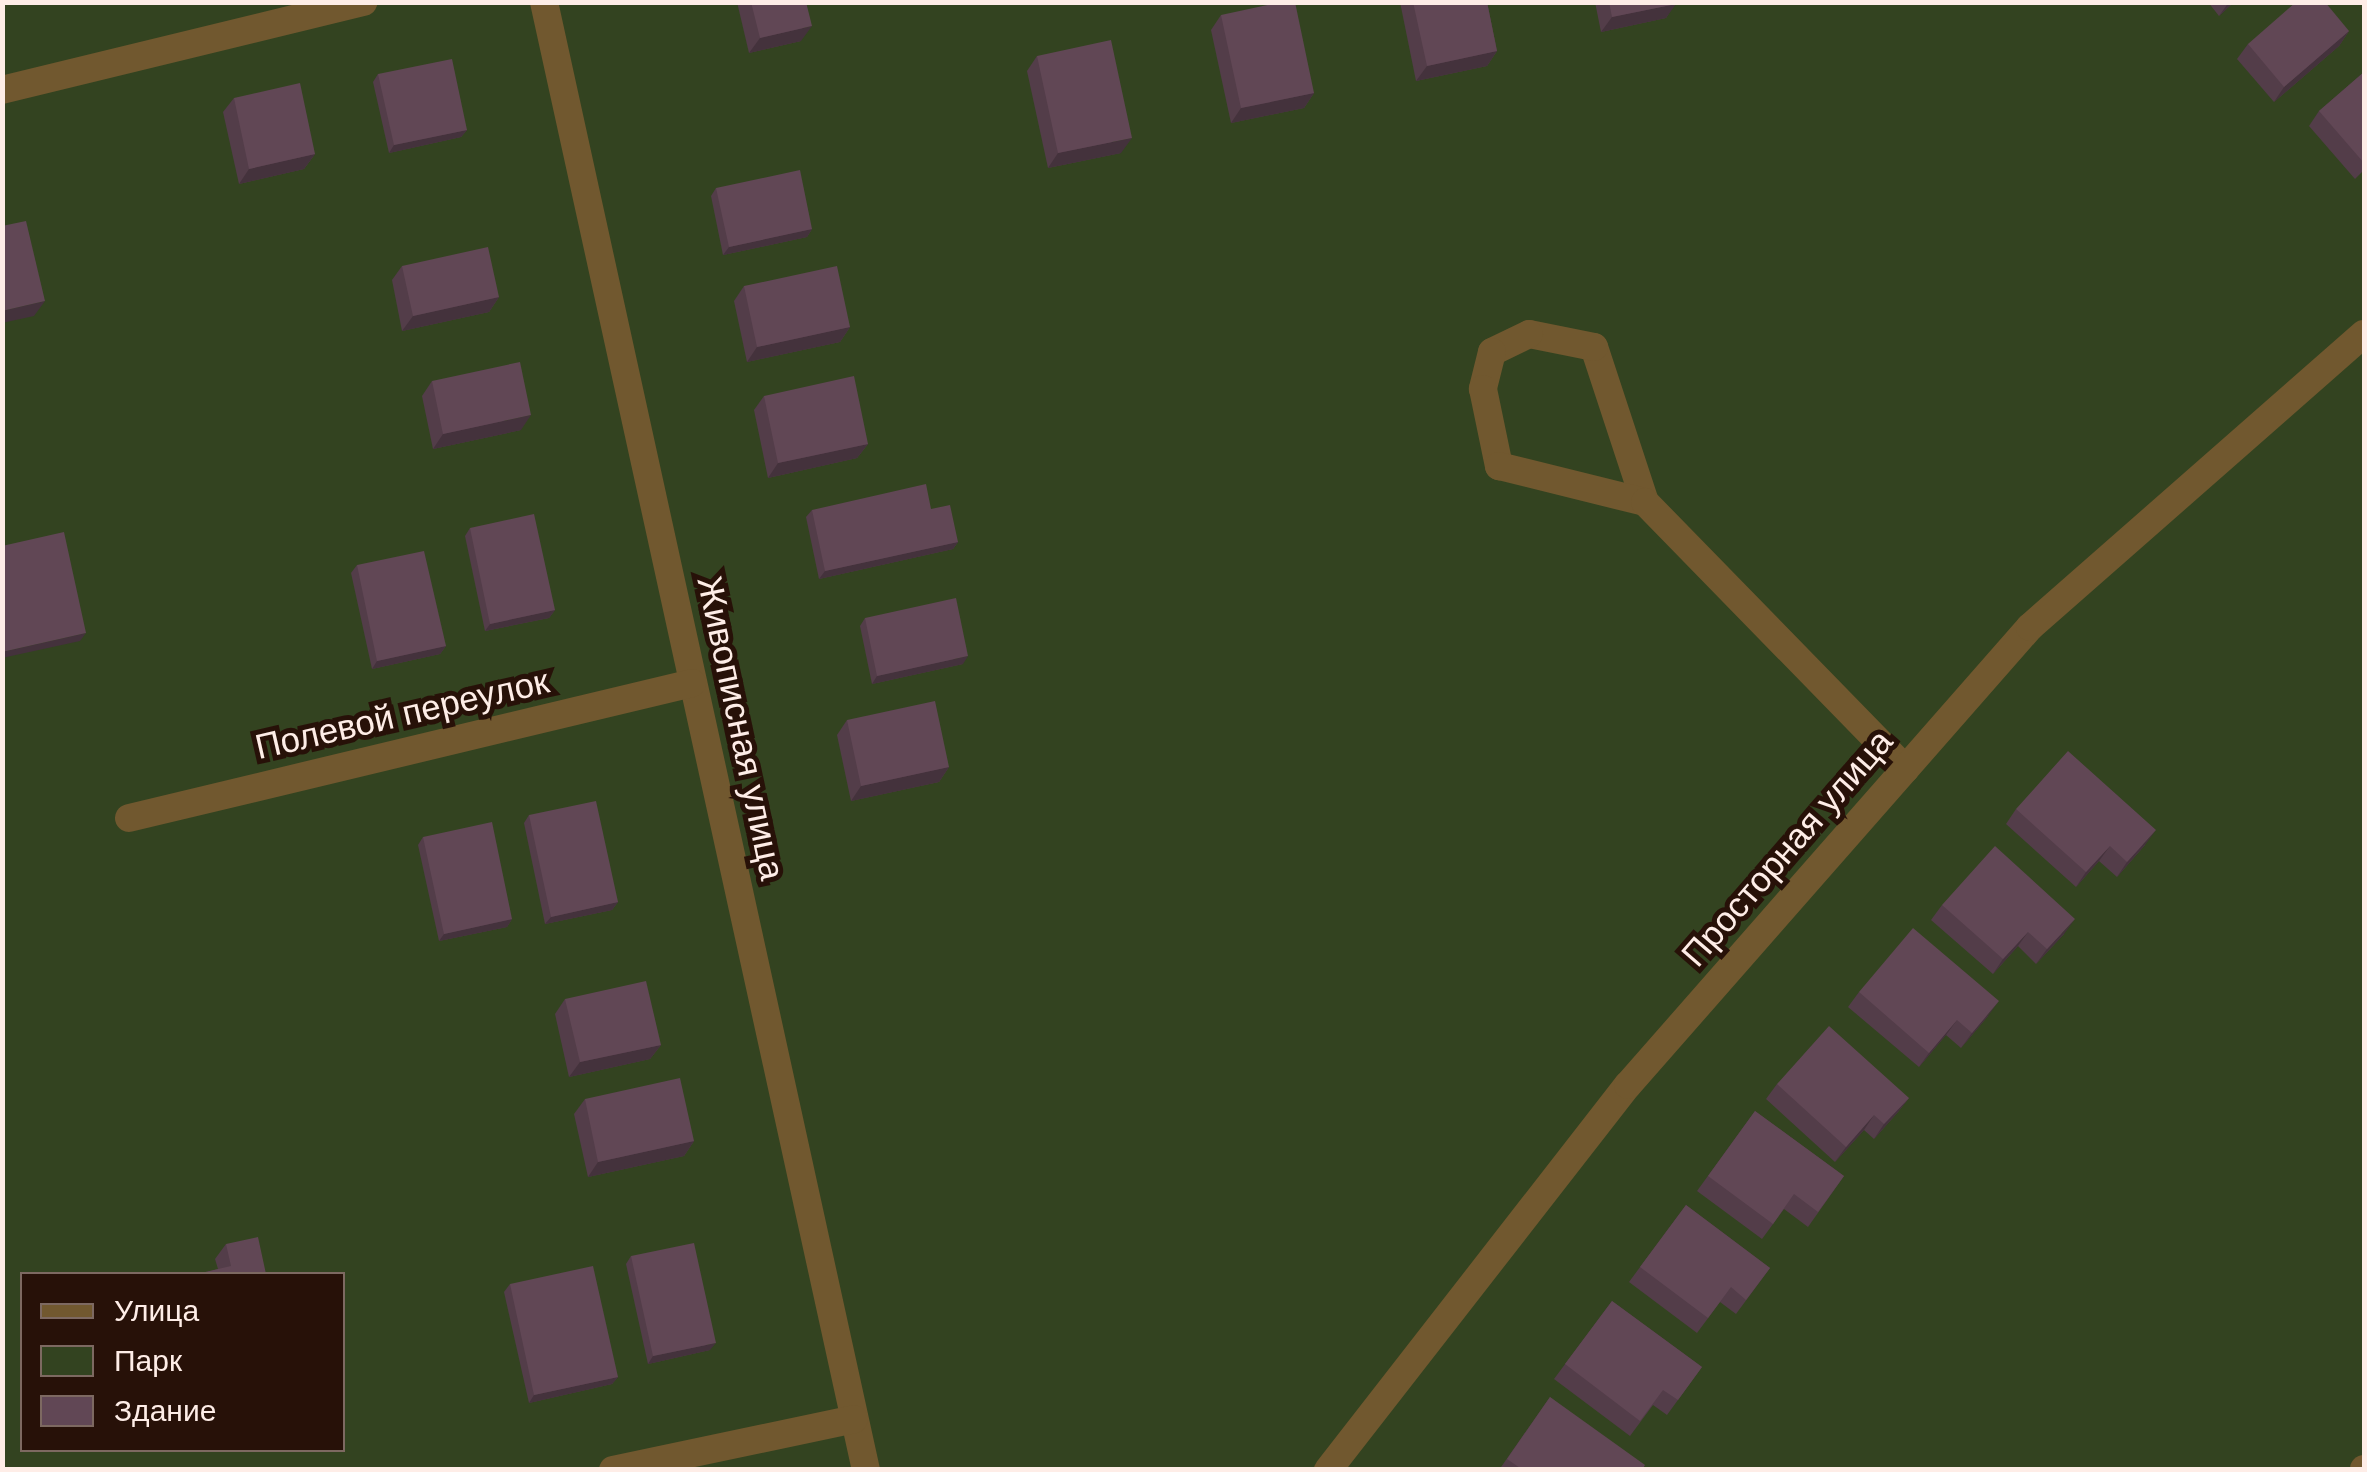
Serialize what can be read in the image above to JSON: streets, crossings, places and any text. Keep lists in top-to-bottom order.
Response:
{
  "streets": {
    "street": ["Полевой переулок", "Живописная улица", "Просторная улица"]
  },
  "crossings": [
    ["Полевой переулок", "Живописная улица"]
  ],
  "legend": ["Улица", "Парк", "Здание"]
}
